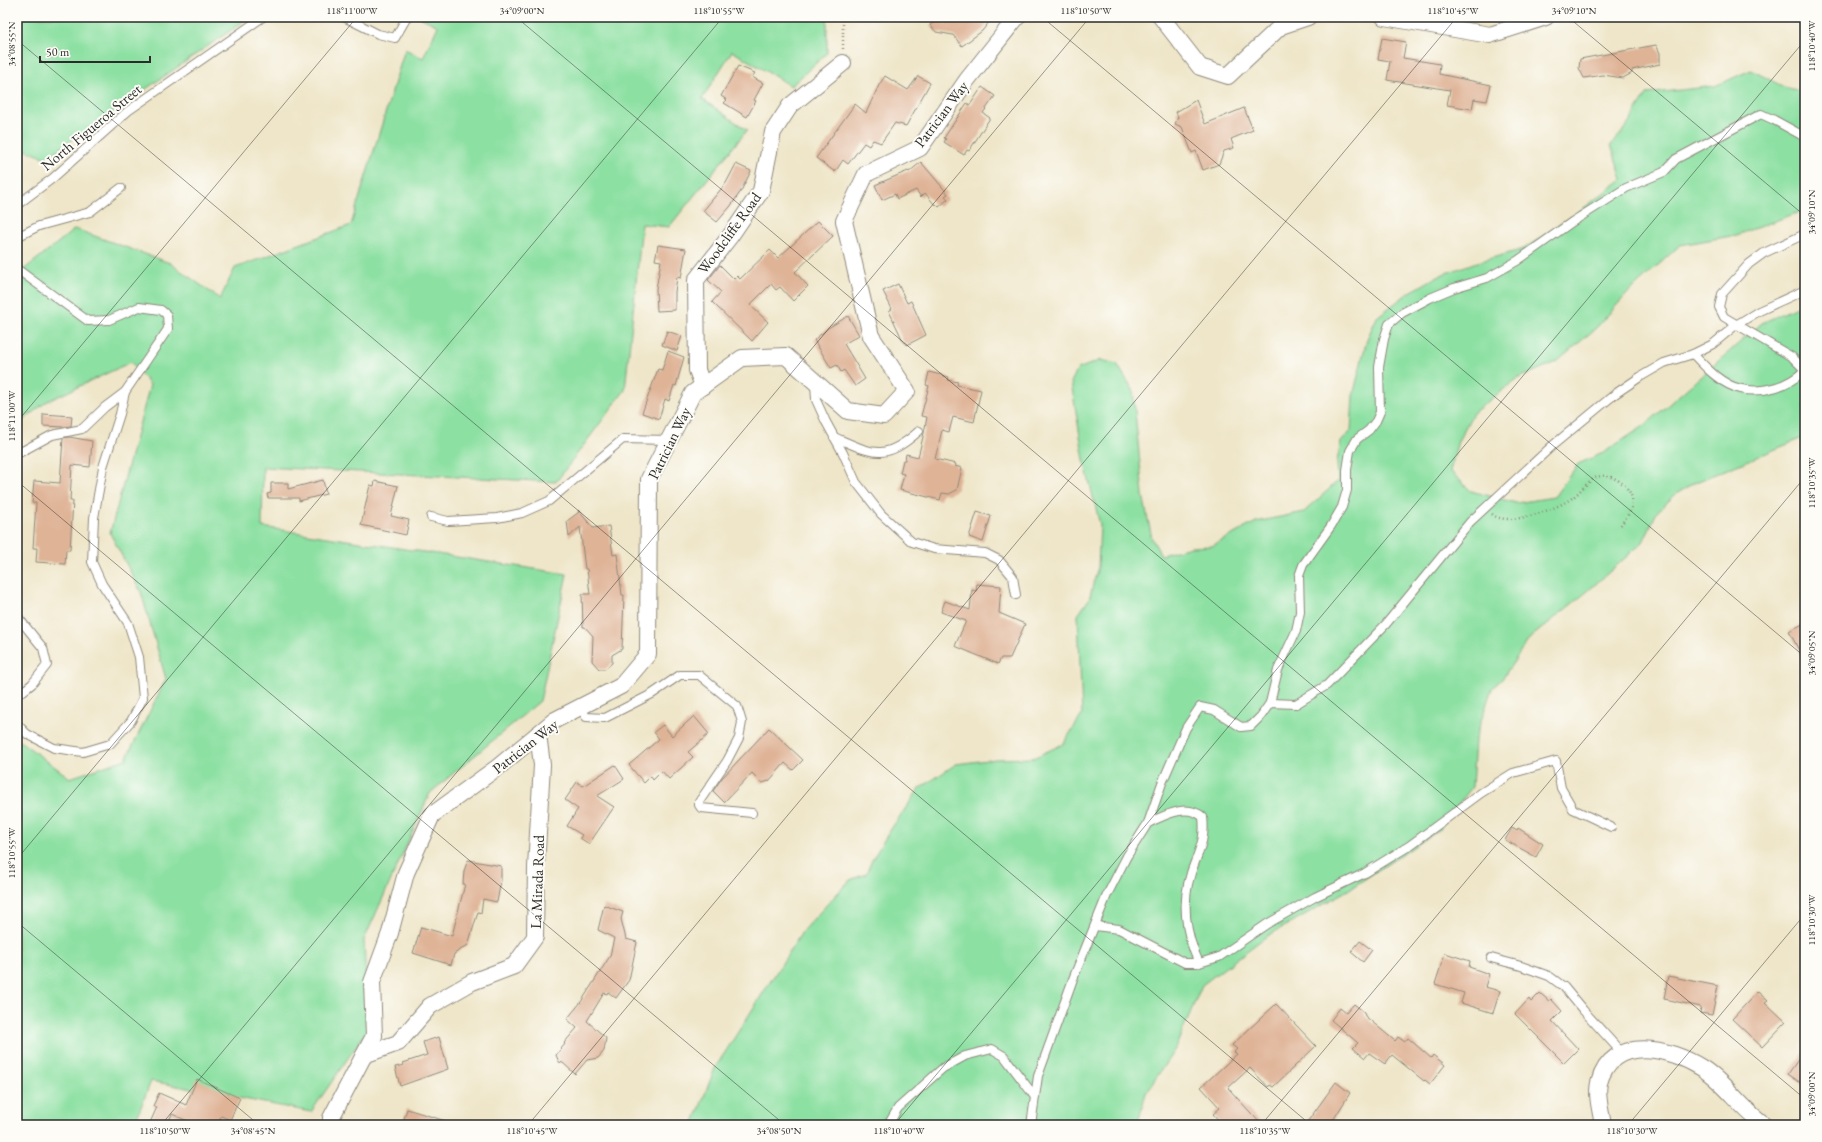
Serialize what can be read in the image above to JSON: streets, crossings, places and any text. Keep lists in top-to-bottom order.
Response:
{
  "streets": {
    "street": ["Patrician Way", "Woodcliffe Road", "La Mirada Road"],
    "lane": ["North Figueroa Street"]
  },
  "crossings": [
    ["Patrician Way", "Woodcliffe Road"],
    ["Patrician Way", "La Mirada Road"]
  ],
  "scale_bar": "50 m",
  "coordinates": [
    "118°11'00\"W",
    "34°09'00\"N",
    "118°10'55\"W",
    "118°10'50\"W",
    "118°10'45\"W",
    "34°09'10\"N",
    "34°08'55\"N",
    "118°10'40\"W",
    "118°10'35\"W",
    "34°09'05\"N",
    "118°10'30\"W",
    "34°08'45\"N",
    "34°08'50\"N"
  ]
}
